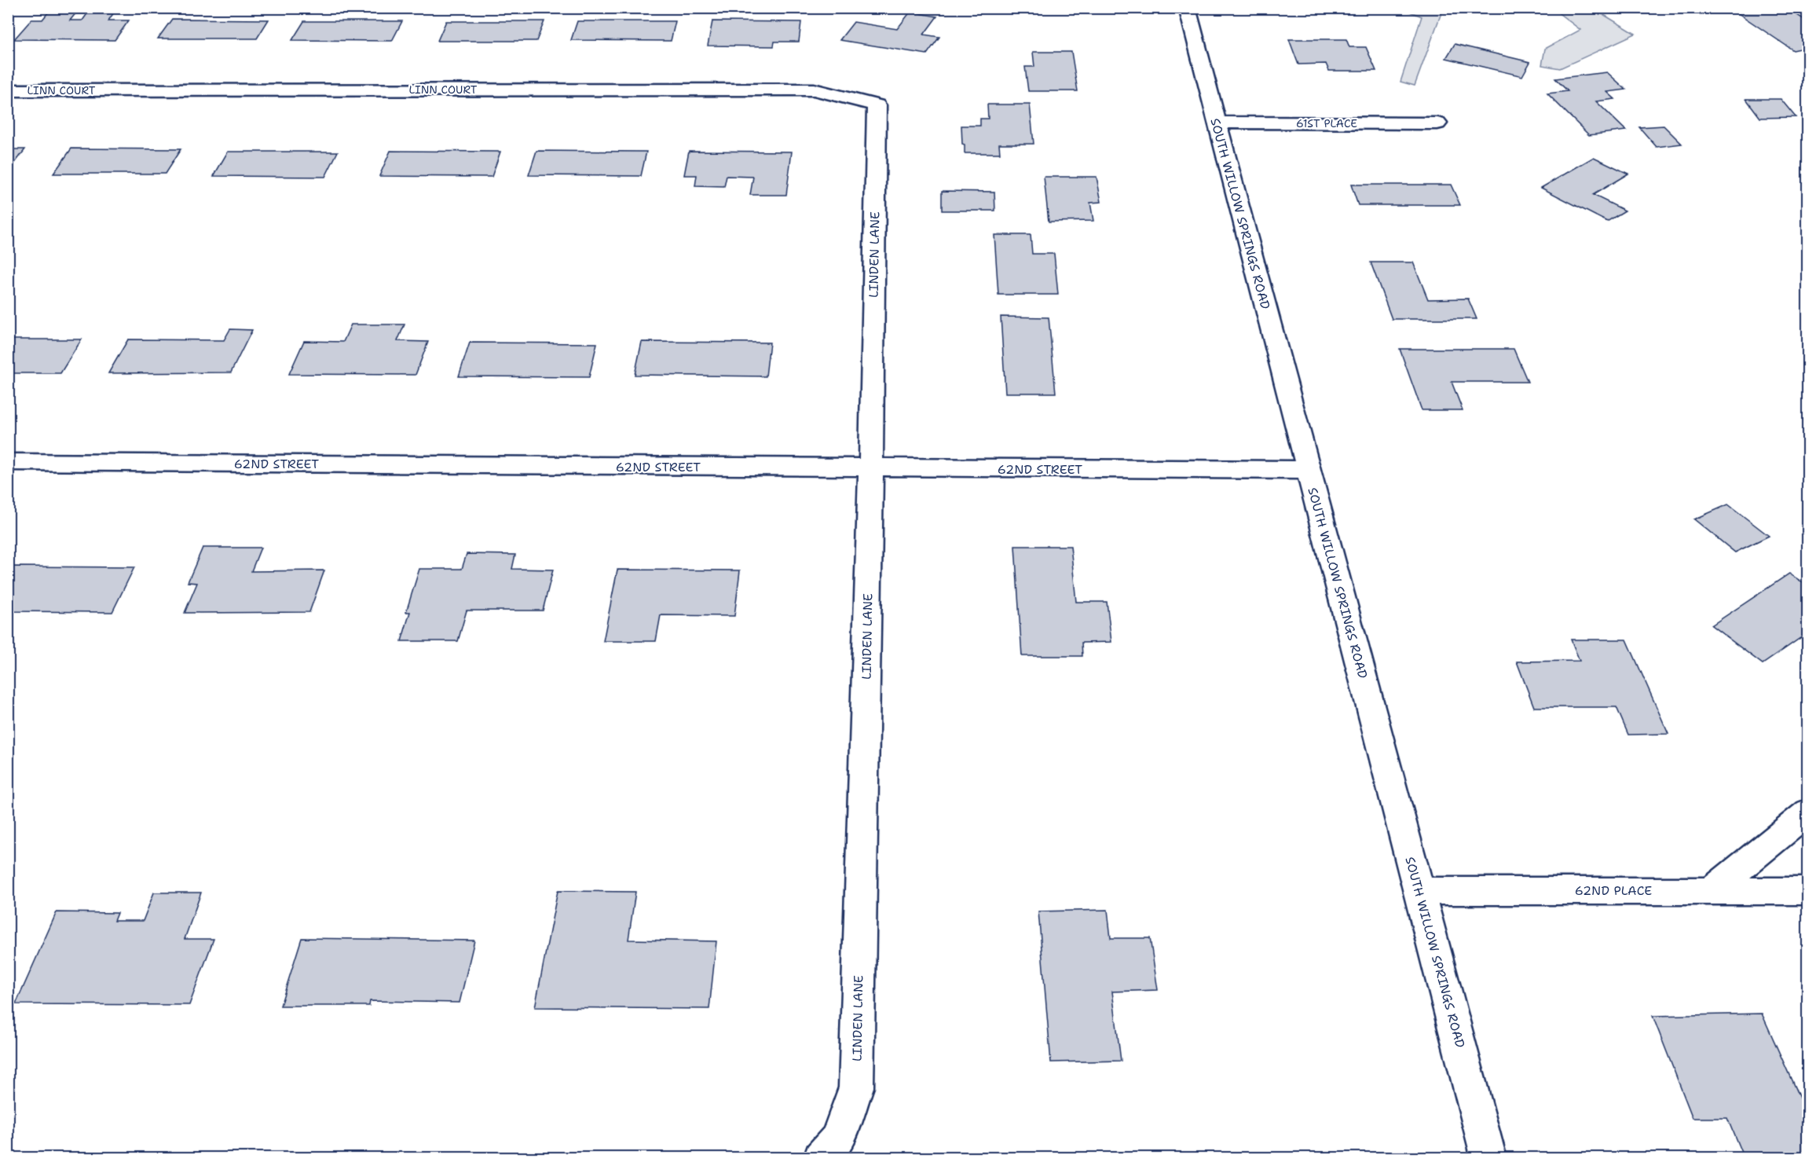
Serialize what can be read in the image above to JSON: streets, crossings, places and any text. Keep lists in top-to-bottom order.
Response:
{
  "streets": {
    "street": [
      "LINN COURT",
      "61ST PLACE",
      "SOUTH WILLOW SPRINGS ROAD",
      "LINDEN LANE",
      "62ND STREET",
      "62ND PLACE"
    ]
  },
  "crossings": [
    ["LINN COURT", "LINDEN LANE"],
    ["61ST PLACE", "SOUTH WILLOW SPRINGS ROAD"],
    ["SOUTH WILLOW SPRINGS ROAD", "62ND STREET"],
    ["SOUTH WILLOW SPRINGS ROAD", "62ND PLACE"],
    ["LINDEN LANE", "62ND STREET"]
  ]
}
